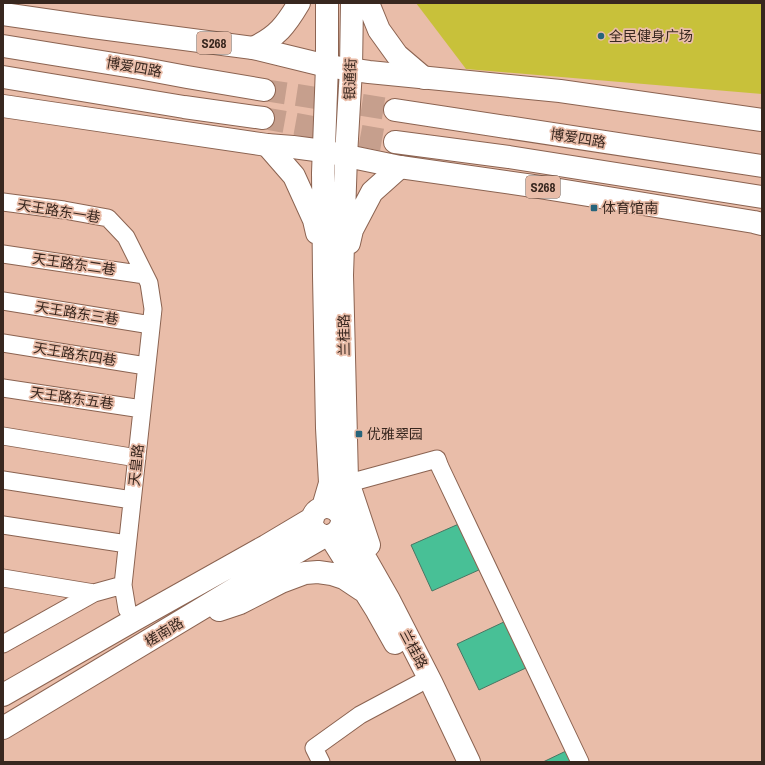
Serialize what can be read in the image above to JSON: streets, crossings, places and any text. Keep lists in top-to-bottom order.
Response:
{
  "streets": {
    "main road": [
      "S268",
      "博爱四路",
      "银通街",
      "兰桂路",
      "槎南路"
    ],
    "street": [
      "天王路东一巷",
      "天王路东二巷",
      "天王路东三巷",
      "天王路东四巷",
      "天王路东五巷",
      "天皇路"
    ]
  },
  "crossings": [
    ["S268", "银通街"],
    ["S268", "兰桂路"],
    ["银通街", "兰桂路"],
    ["天王路东一巷", "天王路东二巷"],
    ["天王路东一巷", "天王路东三巷"],
    ["天王路东一巷", "天皇路"],
    ["天王路东三巷", "天皇路"],
    ["兰桂路", "槎南路"],
    ["天王路东四巷", "天皇路"],
    ["天王路东五巷", "天皇路"],
    ["天皇路", "槎南路"]
  ],
  "places": {
    "other": ["全民健身广场"],
    "transit": ["体育馆南", "优雅翠园"]
  }
}
